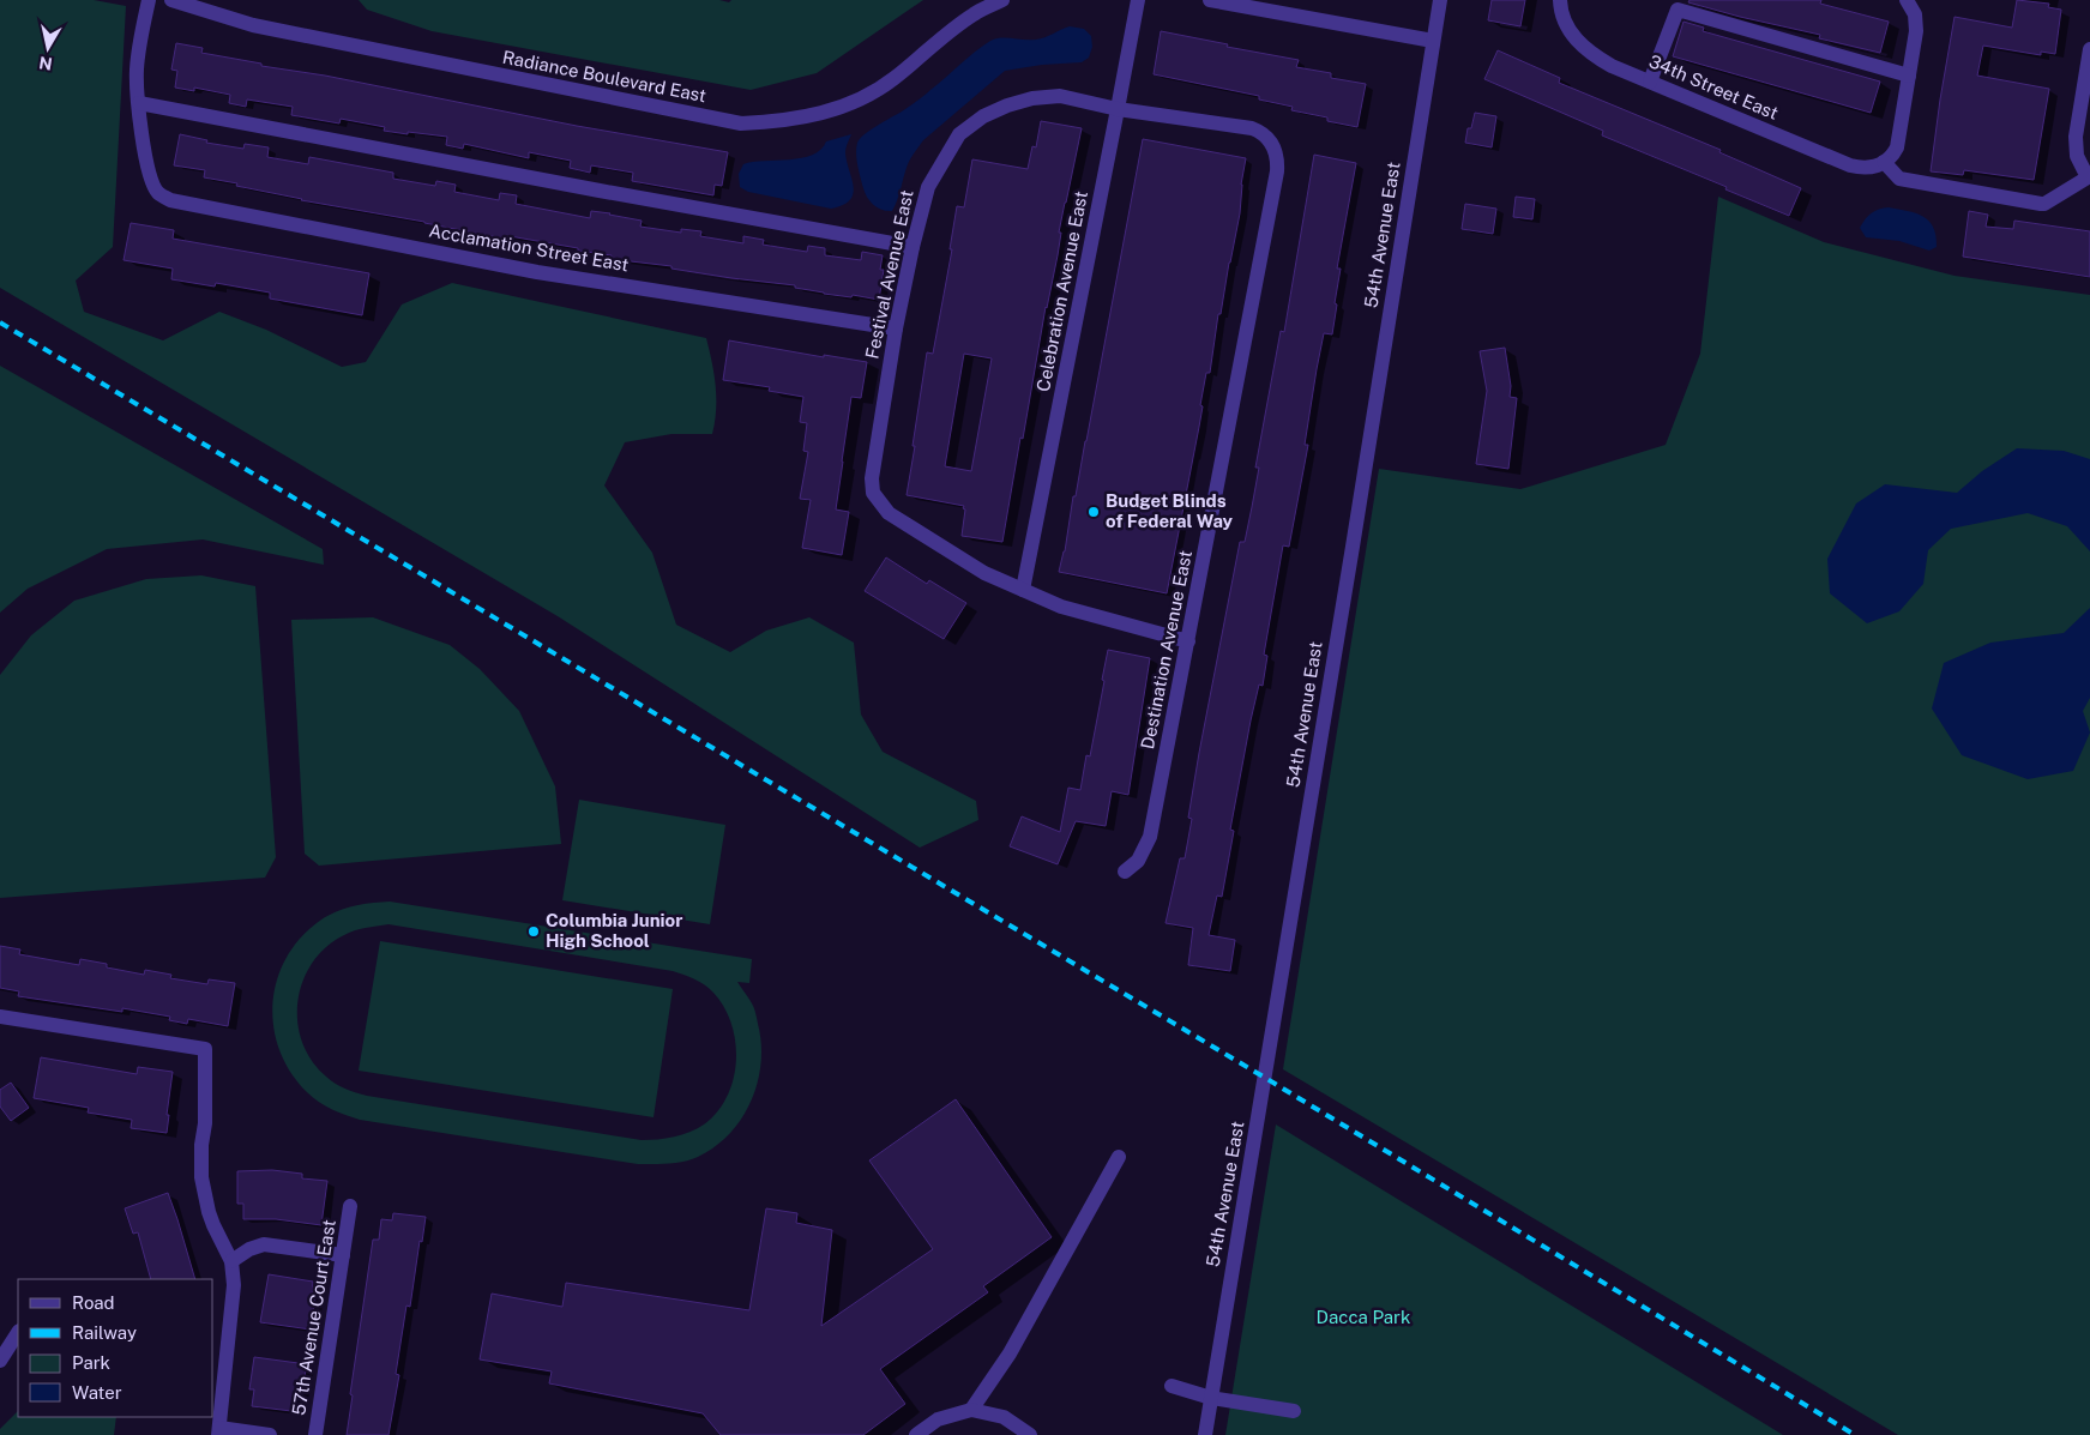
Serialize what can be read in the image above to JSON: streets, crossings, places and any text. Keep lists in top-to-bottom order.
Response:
{
  "streets": {
    "street": [
      "Radiance Boulevard East",
      "34th Street East",
      "54th Avenue East",
      "Acclamation Street East",
      "Festival Avenue East",
      "Celebration Avenue East",
      "Destination Avenue East",
      "57th Avenue Court East"
    ]
  },
  "crossings": [
    ["Acclamation Street East", "Festival Avenue East"],
    ["Festival Avenue East", "Celebration Avenue East"],
    ["Festival Avenue East", "Destination Avenue East"]
  ],
  "parks": ["Dacca Park"],
  "places": ["Budget Blinds of Federal Way", "Columbia Junior High School"],
  "legend": [
    "Road",
    "Railway",
    "Park",
    "Water"
  ],
  "north": "bottom"
}
